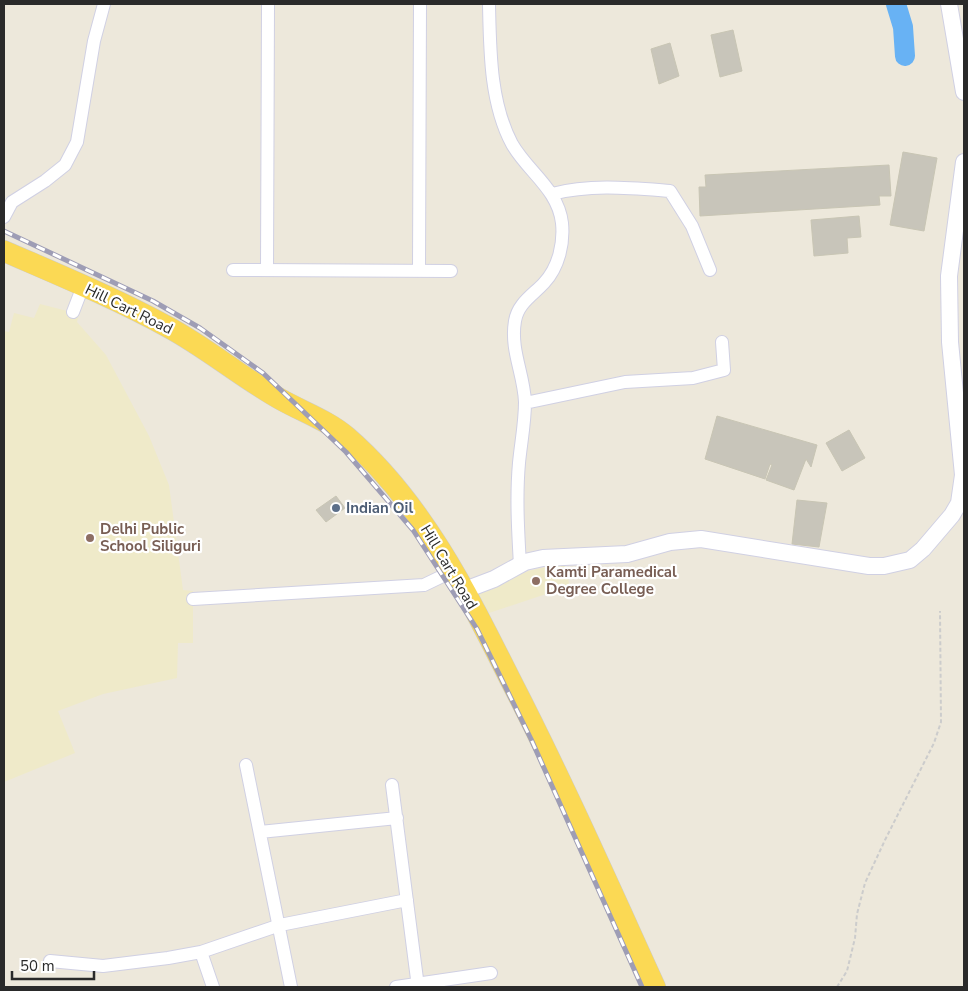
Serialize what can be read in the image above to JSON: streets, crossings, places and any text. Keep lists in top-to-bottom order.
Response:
{
  "streets": {
    "highway": ["Hill Cart Road"]
  },
  "places": ["Indian Oil", "Delhi Public School Siliguri", "Kamti Paramedical Degree College"],
  "scale_bar": "50 m"
}
